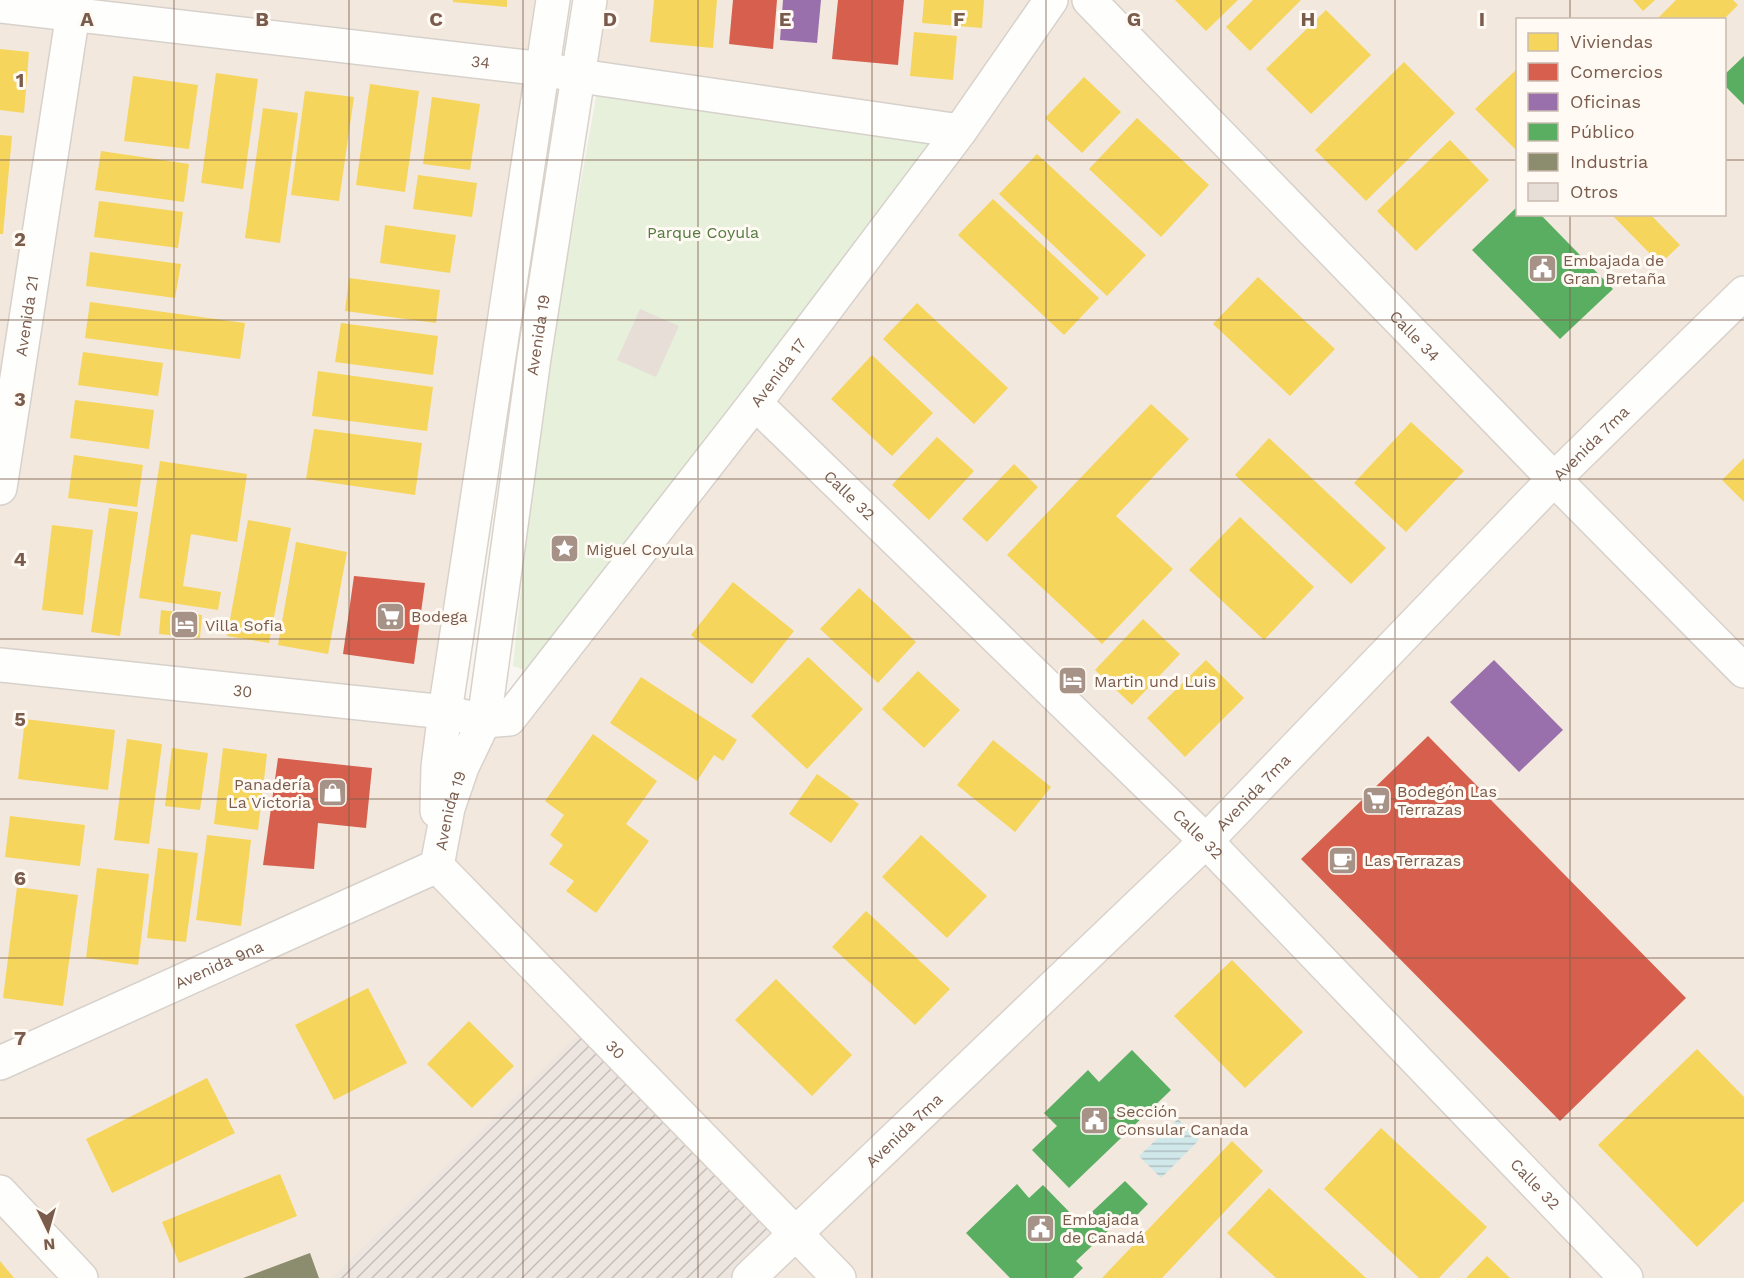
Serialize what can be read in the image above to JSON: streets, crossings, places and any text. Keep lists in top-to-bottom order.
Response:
{
  "streets": {
    "street": [
      "34",
      "Avenida 21",
      "Avenida 19",
      "Calle 34",
      "Avenida 17",
      "Avenida 7ma",
      "Calle 32",
      "30",
      "Avenida 9na"
    ]
  },
  "crossings": [
    ["34", "Avenida 21"],
    ["34", "Avenida 19"],
    ["34", "Avenida 17"],
    ["Avenida 19", "Avenida 17"],
    ["Avenida 19", "30"],
    ["Avenida 19", "Avenida 9na"],
    ["Calle 34", "Avenida 7ma"],
    ["Avenida 17", "Calle 32"],
    ["Avenida 17", "30"],
    ["Avenida 7ma", "Calle 32"],
    ["Avenida 7ma", "30"],
    ["30", "Avenida 9na"]
  ],
  "parks": ["Parque Coyula"],
  "places": {
    "public building": ["Embajada de Gran Bretaña", "Sección Consular Canada", "Embajada de Canadá"],
    "place": ["Miguel Coyula"],
    "supermarket": ["Bodega", "Bodegón Las Terrazas"],
    "hotel": ["Villa Sofia", "Martin und Luis"],
    "shop": ["Panadería La Victoria"],
    "cafe": ["Las Terrazas"]
  },
  "legend": [
    "Viviendas",
    "Comercios",
    "Oficinas",
    "Público",
    "Industria",
    "Otros"
  ],
  "north": "bottom",
  "grid": {
    "columns": [
      "A",
      "B",
      "C",
      "D",
      "E",
      "F",
      "G",
      "H",
      "I"
    ],
    "rows": [
      "1",
      "2",
      "3",
      "4",
      "5",
      "6",
      "7"
    ]
  }
}
